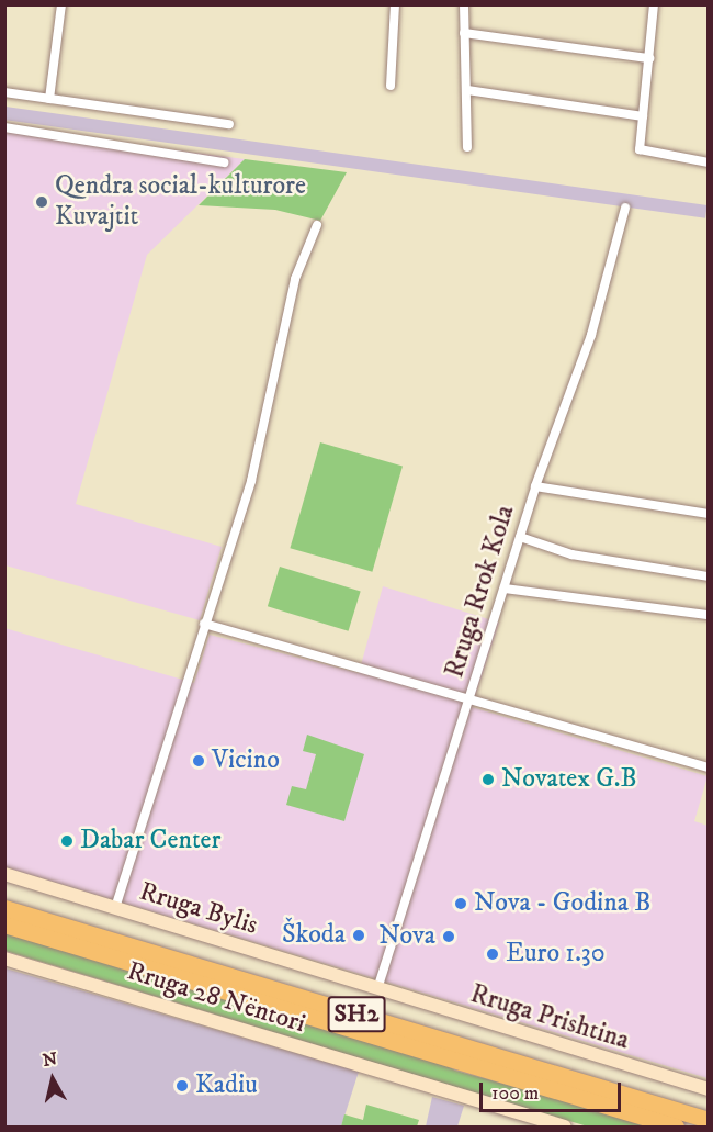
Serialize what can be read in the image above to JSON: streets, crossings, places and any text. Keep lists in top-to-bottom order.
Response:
{
  "streets": {
    "highway": ["SH2"],
    "main road": ["Rruga Bylis", "Rruga 28 Nëntori", "Rruga Prishtina"],
    "street": ["Rruga Rrok Kola"]
  },
  "crossings": [
    ["Rruga Rrok Kola", "Rruga Bylis"],
    ["Rruga Rrok Kola", "Rruga Prishtina"],
    ["Rruga Bylis", "Rruga Prishtina"]
  ],
  "places": [
    "Qendra social-kulturore Kuvajtit",
    "Vicino",
    "Novatex G.B",
    "Dabar Center",
    "Nova - Godina B",
    "Škoda",
    "Nova",
    "Euro 1.30",
    "Kadiu"
  ],
  "scale_bar": "100 m",
  "north": "top"
}
